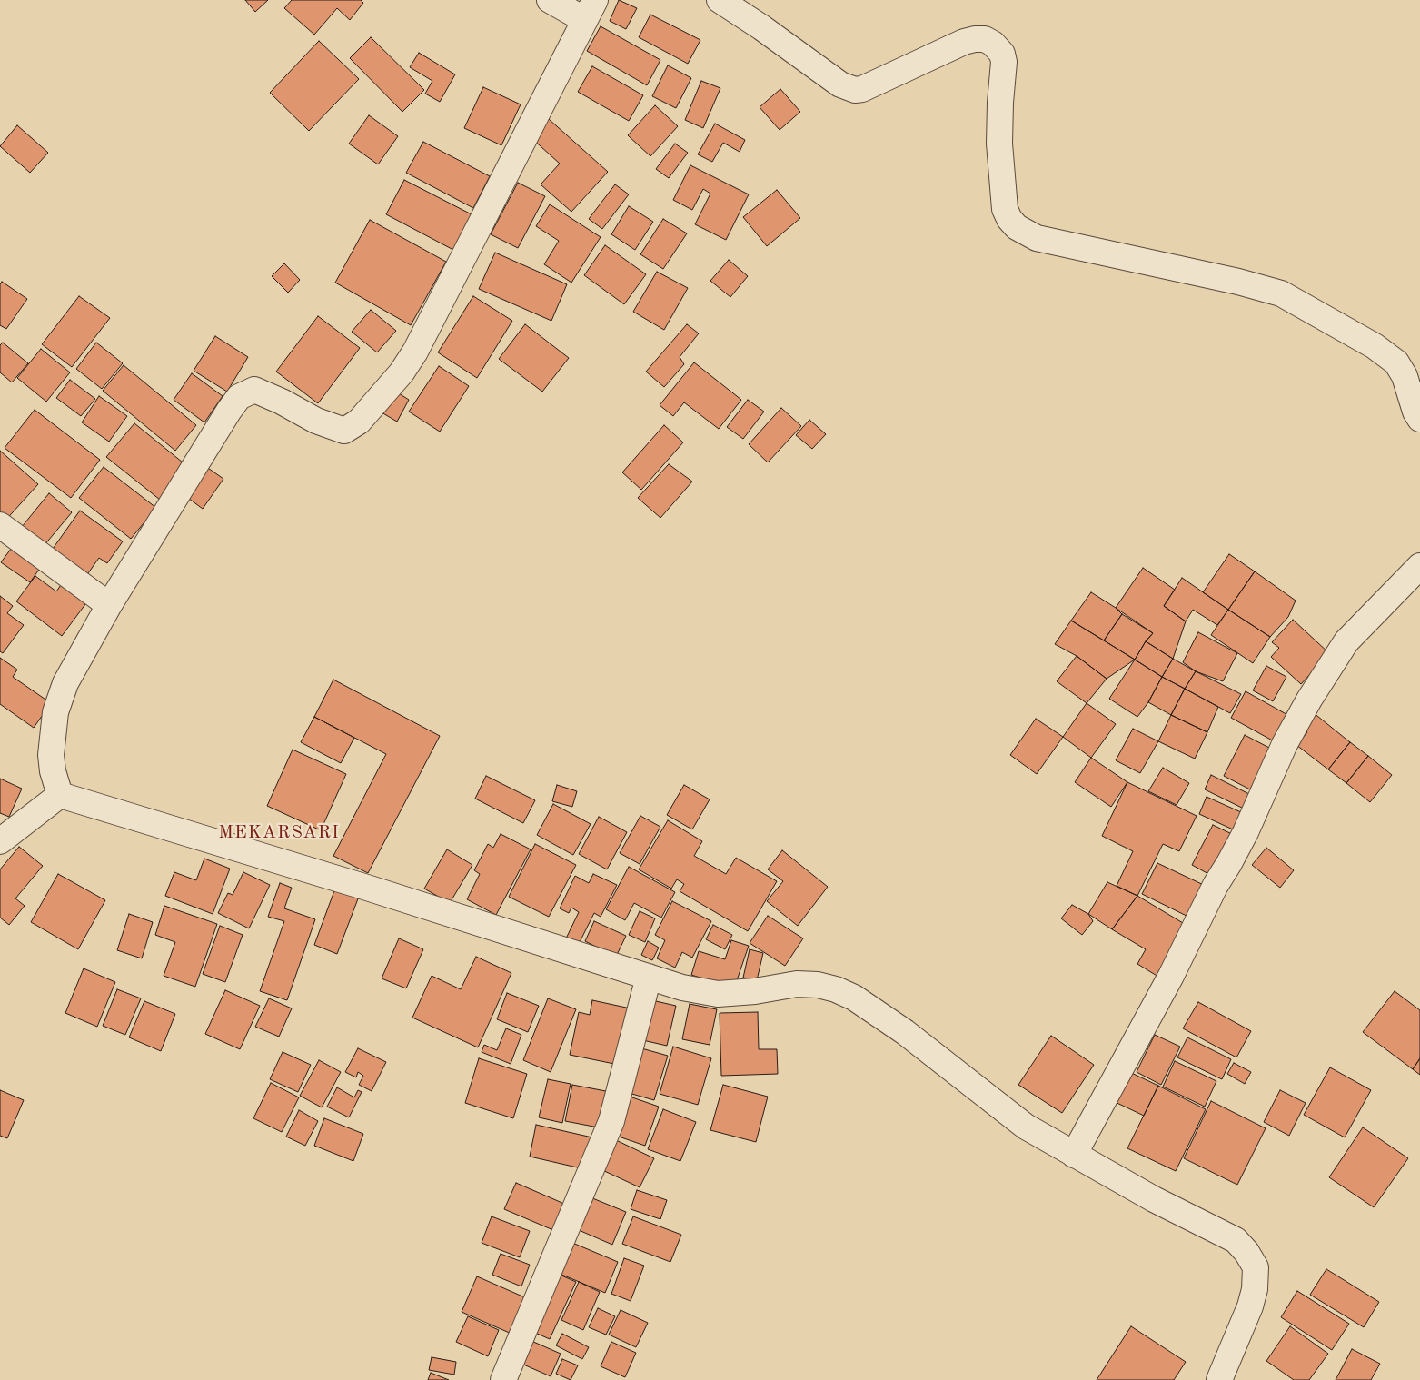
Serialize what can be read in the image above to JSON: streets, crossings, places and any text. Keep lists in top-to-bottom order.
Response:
{
  "districts": ["MEKARSARI"]
}
